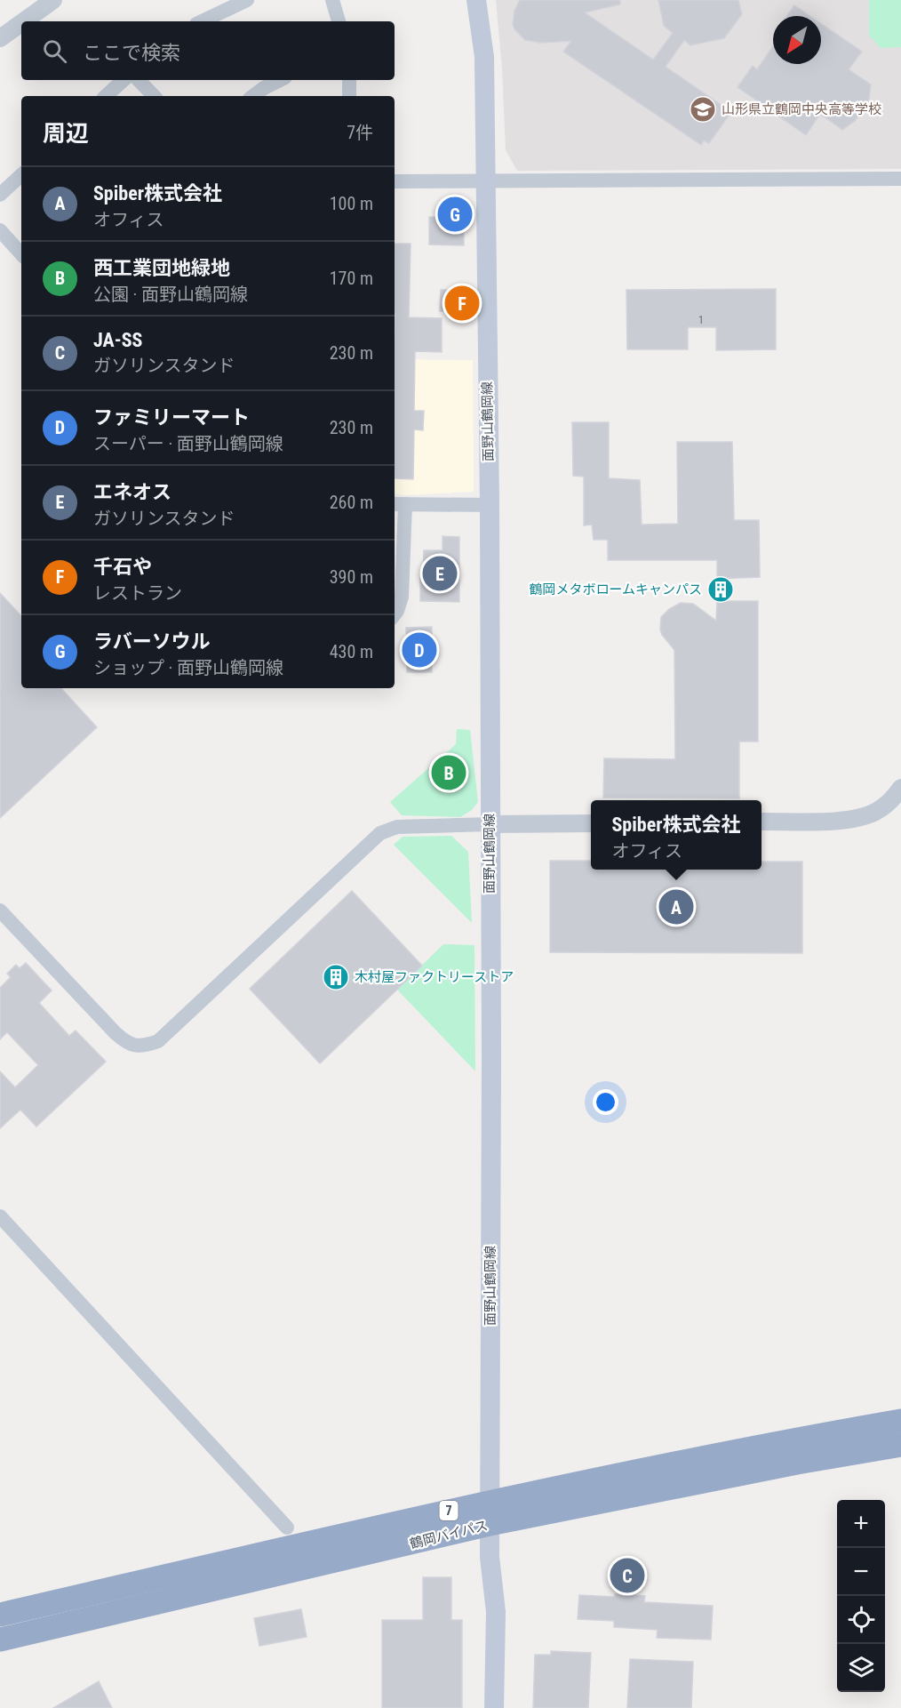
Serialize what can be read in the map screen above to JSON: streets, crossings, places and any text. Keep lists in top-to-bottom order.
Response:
{
  "streets": {
    "highway": ["7", "鶴岡バイパス"],
    "main road": ["面野山鶴岡線"]
  },
  "crossings": [
    ["面野山鶴岡線", "鶴岡バイパス"]
  ],
  "places": {
    "school or university": ["山形県立鶴岡中央高等学校"],
    "building": ["鶴岡メタボロームキャンパス", "木村屋ファクトリーストア"]
  },
  "house_numbers": ["1"],
  "north": "bottom left",
  "page": {
    "search": "ここで検索",
    "heading": ["周辺", "7件"],
    "list": [
      {
        "mark": "A",
        "name": "Spiber株式会社",
        "note": "オフィス",
        "value": "100 m"
      },
      {
        "mark": "B",
        "name": "西工業団地緑地",
        "note": "公園 · 面野山鶴岡線",
        "value": "170 m"
      },
      {
        "mark": "C",
        "name": "JA-SS",
        "note": "ガソリンスタンド",
        "value": "230 m"
      },
      {
        "mark": "D",
        "name": "ファミリーマート",
        "note": "スーパー · 面野山鶴岡線",
        "value": "230 m"
      },
      {
        "mark": "E",
        "name": "エネオス",
        "note": "ガソリンスタンド",
        "value": "260 m"
      },
      {
        "mark": "F",
        "name": "千石や",
        "note": "レストラン",
        "value": "390 m"
      },
      {
        "mark": "G",
        "name": "ラバーソウル",
        "note": "ショップ · 面野山鶴岡線",
        "value": "430 m"
      }
    ],
    "pins": [
      "G",
      "F",
      "E",
      "D",
      "B",
      "A",
      "C"
    ],
    "popup": ["Spiber株式会社", "オフィス"],
    "map_buttons": ["+", "−"]
  }
}
